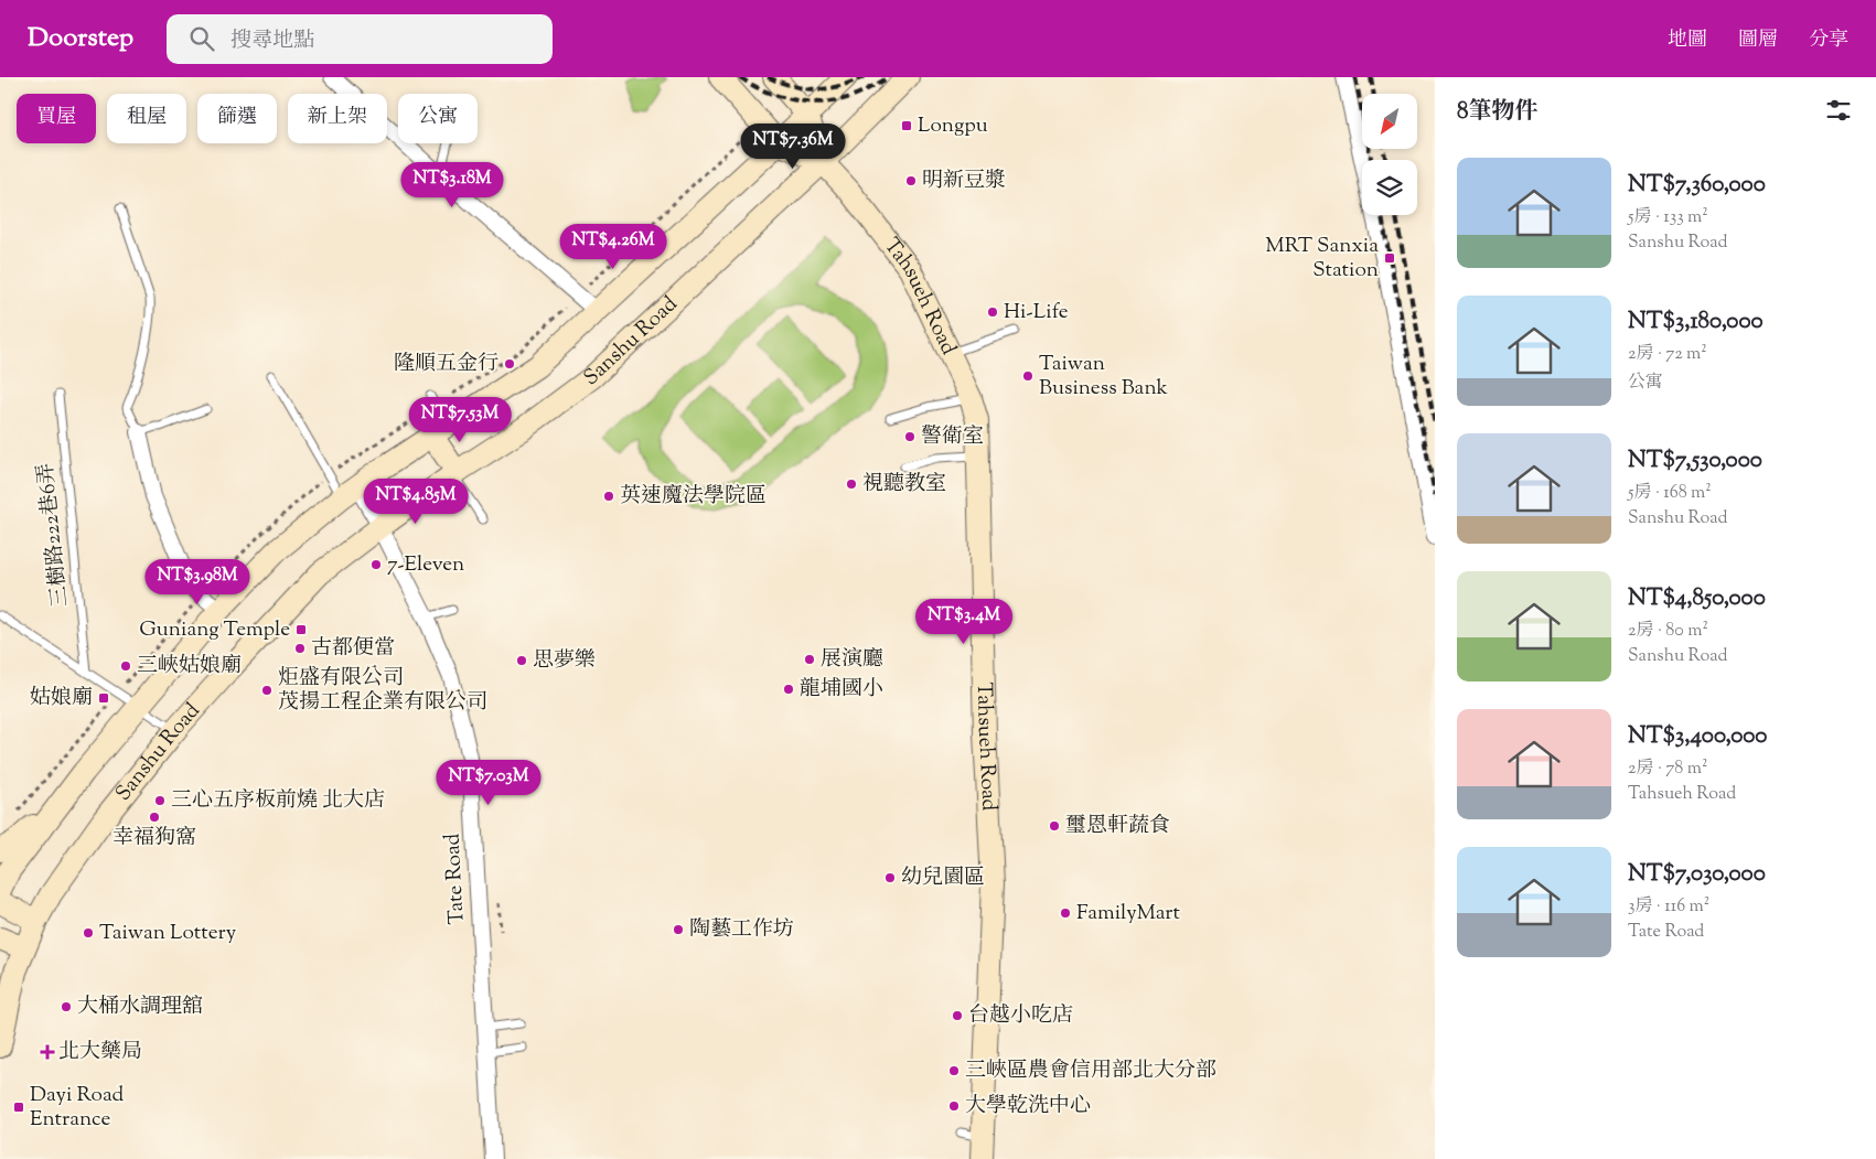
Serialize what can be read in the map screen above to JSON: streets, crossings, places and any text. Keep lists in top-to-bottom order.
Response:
{
  "streets": {
    "street": ["Tahsueh Road", "Sanshu Road", "Tate Road"],
    "lane": ["三樹路222巷6弄"]
  },
  "crossings": [
    ["Tahsueh Road", "Sanshu Road"],
    ["Sanshu Road", "Tate Road"]
  ],
  "places": {
    "transit": [
      "Longpu",
      "MRT Sanxia Station",
      "Guniang Temple",
      "姑娘廟",
      "Dayi Road Entrance"
    ],
    "other": [
      "明新豆漿",
      "Hi-Life",
      "隆順五金行",
      "Taiwan Business Bank",
      "警衛室",
      "視聽教室",
      "英速魔法學院區",
      "7-Eleven",
      "古都便當",
      "展演廳",
      "思夢樂",
      "三峽姑娘廟",
      "龍埔國小",
      "炬盛有限公司 茂揚工程企業有限公司",
      "三心五序板前燒 北大店",
      "幸福狗窩",
      "璽恩軒蔬食",
      "幼兒園區",
      "FamilyMart",
      "陶藝工作坊",
      "Taiwan Lottery",
      "大桶水調理舘",
      "台越小吃店",
      "三峽區農會信用部北大分部",
      "大學乾洗中心"
    ],
    "health": ["北大藥局"]
  },
  "north": "bottom left",
  "page": {
    "header": "Doorstep",
    "search": "搜尋地點",
    "nav": ["地圖", "圖層", "分享"],
    "heading": "8筆物件",
    "chip": [
      "買屋",
      "租屋",
      "篩選",
      "新上架",
      "公寓"
    ],
    "price": [
      "NT$7.36M",
      "NT$3.18M",
      "NT$4.26M",
      "NT$7.53M",
      "NT$4.85M",
      "NT$3.98M",
      "NT$3.4M",
      "NT$7.03M"
    ],
    "list": [
      {
        "name": "NT$7,360,000",
        "note": "5房 · 133 m² · Sanshu Road"
      },
      {
        "name": "NT$3,180,000",
        "note": "2房 · 72 m² · 公寓"
      },
      {
        "name": "NT$7,530,000",
        "note": "5房 · 168 m² · Sanshu Road"
      },
      {
        "name": "NT$4,850,000",
        "note": "2房 · 80 m² · Sanshu Road"
      },
      {
        "name": "NT$3,400,000",
        "note": "2房 · 78 m² · Tahsueh Road"
      },
      {
        "name": "NT$7,030,000",
        "note": "3房 · 116 m² · Tate Road"
      }
    ]
  }
}
